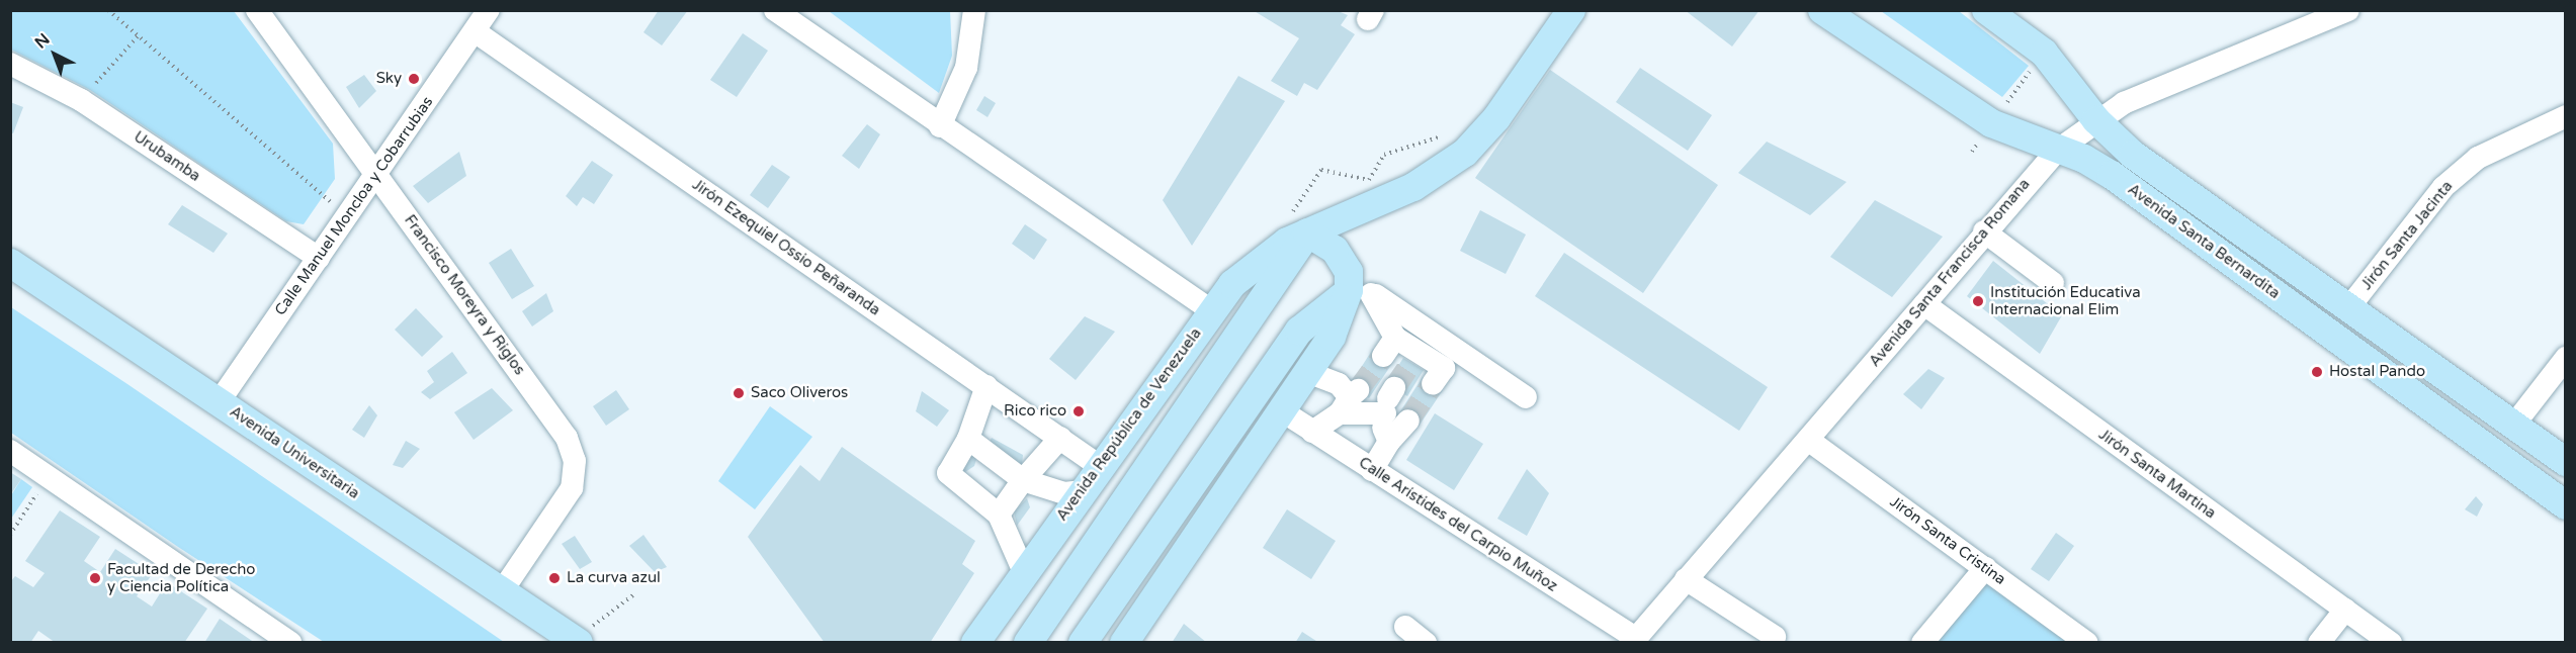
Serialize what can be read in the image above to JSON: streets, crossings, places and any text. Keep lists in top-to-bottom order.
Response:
{
  "streets": {
    "main road": ["Avenida Santa Bernardita", "Avenida República de Venezuela", "Avenida Universitaria"],
    "street": [
      "Urubamba",
      "Calle Manuel Moncloa y Cobarrubias",
      "Jirón Santa Jacinta",
      "Jirón Ezequiel Ossio Peñaranda",
      "Avenida Santa Francisca Romana",
      "Francisco Moreyra y Riglos",
      "Jirón Santa Martina",
      "Calle Arístides del Carpio Muñoz",
      "Jirón Santa Cristina"
    ]
  },
  "crossings": [
    ["Urubamba", "Calle Manuel Moncloa y Cobarrubias"],
    ["Calle Manuel Moncloa y Cobarrubias", "Jirón Ezequiel Ossio Peñaranda"],
    ["Calle Manuel Moncloa y Cobarrubias", "Francisco Moreyra y Riglos"],
    ["Calle Manuel Moncloa y Cobarrubias", "Avenida Universitaria"],
    ["Jirón Santa Jacinta", "Avenida Santa Bernardita"],
    ["Avenida Santa Bernardita", "Avenida Santa Francisca Romana"],
    ["Jirón Ezequiel Ossio Peñaranda", "Avenida República de Venezuela"],
    ["Avenida Santa Francisca Romana", "Jirón Santa Martina"],
    ["Avenida Santa Francisca Romana", "Calle Arístides del Carpio Muñoz"],
    ["Avenida Santa Francisca Romana", "Jirón Santa Cristina"],
    ["Francisco Moreyra y Riglos", "Avenida Universitaria"]
  ],
  "places": [
    "Sky",
    "Institución Educativa Internacional Elim",
    "Hostal Pando",
    "Saco Oliveros",
    "Rico rico",
    "Facultad de Derecho y Ciencia Política",
    "La curva azul"
  ],
  "north": "top left"
}
